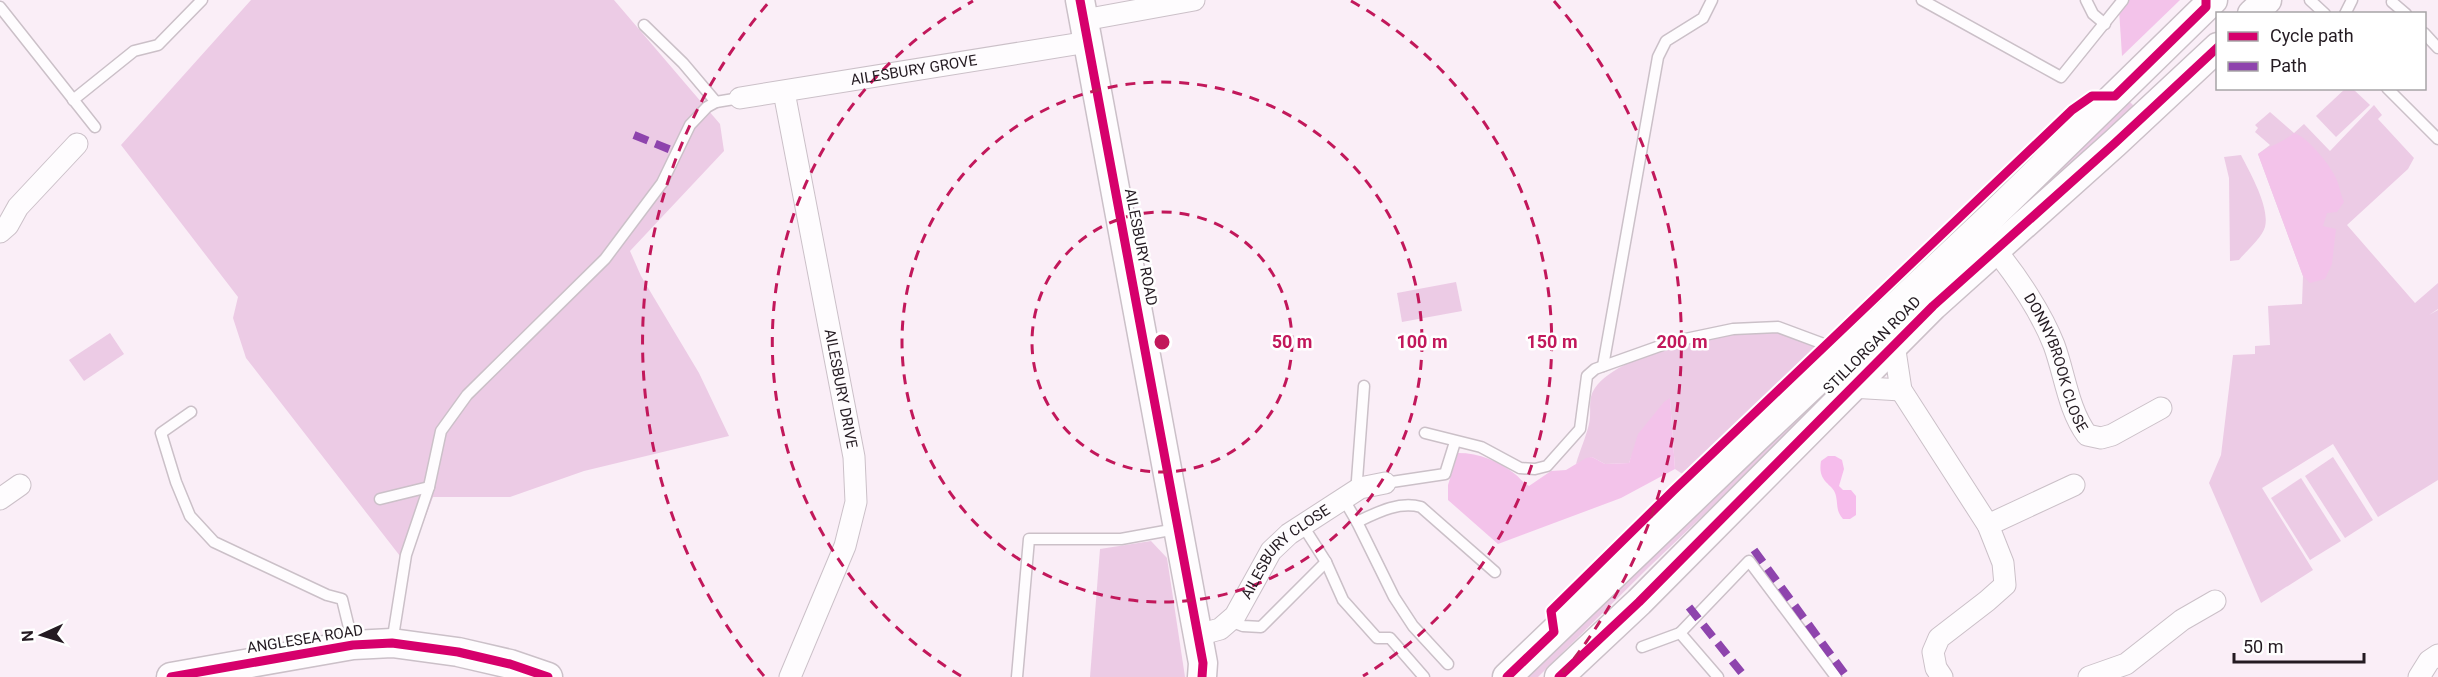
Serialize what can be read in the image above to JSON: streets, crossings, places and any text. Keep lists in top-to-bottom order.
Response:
{
  "streets": {
    "main road": ["AILESBURY ROAD", "STILLORGAN ROAD", "ANGLESEA ROAD"],
    "street": [
      "AILESBURY GROVE",
      "DONNYBROOK CLOSE",
      "AILESBURY DRIVE",
      "AILESBURY CLOSE"
    ]
  },
  "crossings": [
    ["AILESBURY GROVE", "AILESBURY ROAD"],
    ["AILESBURY GROVE", "AILESBURY DRIVE"],
    ["STILLORGAN ROAD", "DONNYBROOK CLOSE"]
  ],
  "legend": ["Cycle path", "Path"],
  "scale_bar": "50 m",
  "north": "left",
  "rings": [
    "50 m",
    "100 m",
    "150 m",
    "200 m"
  ]
}
